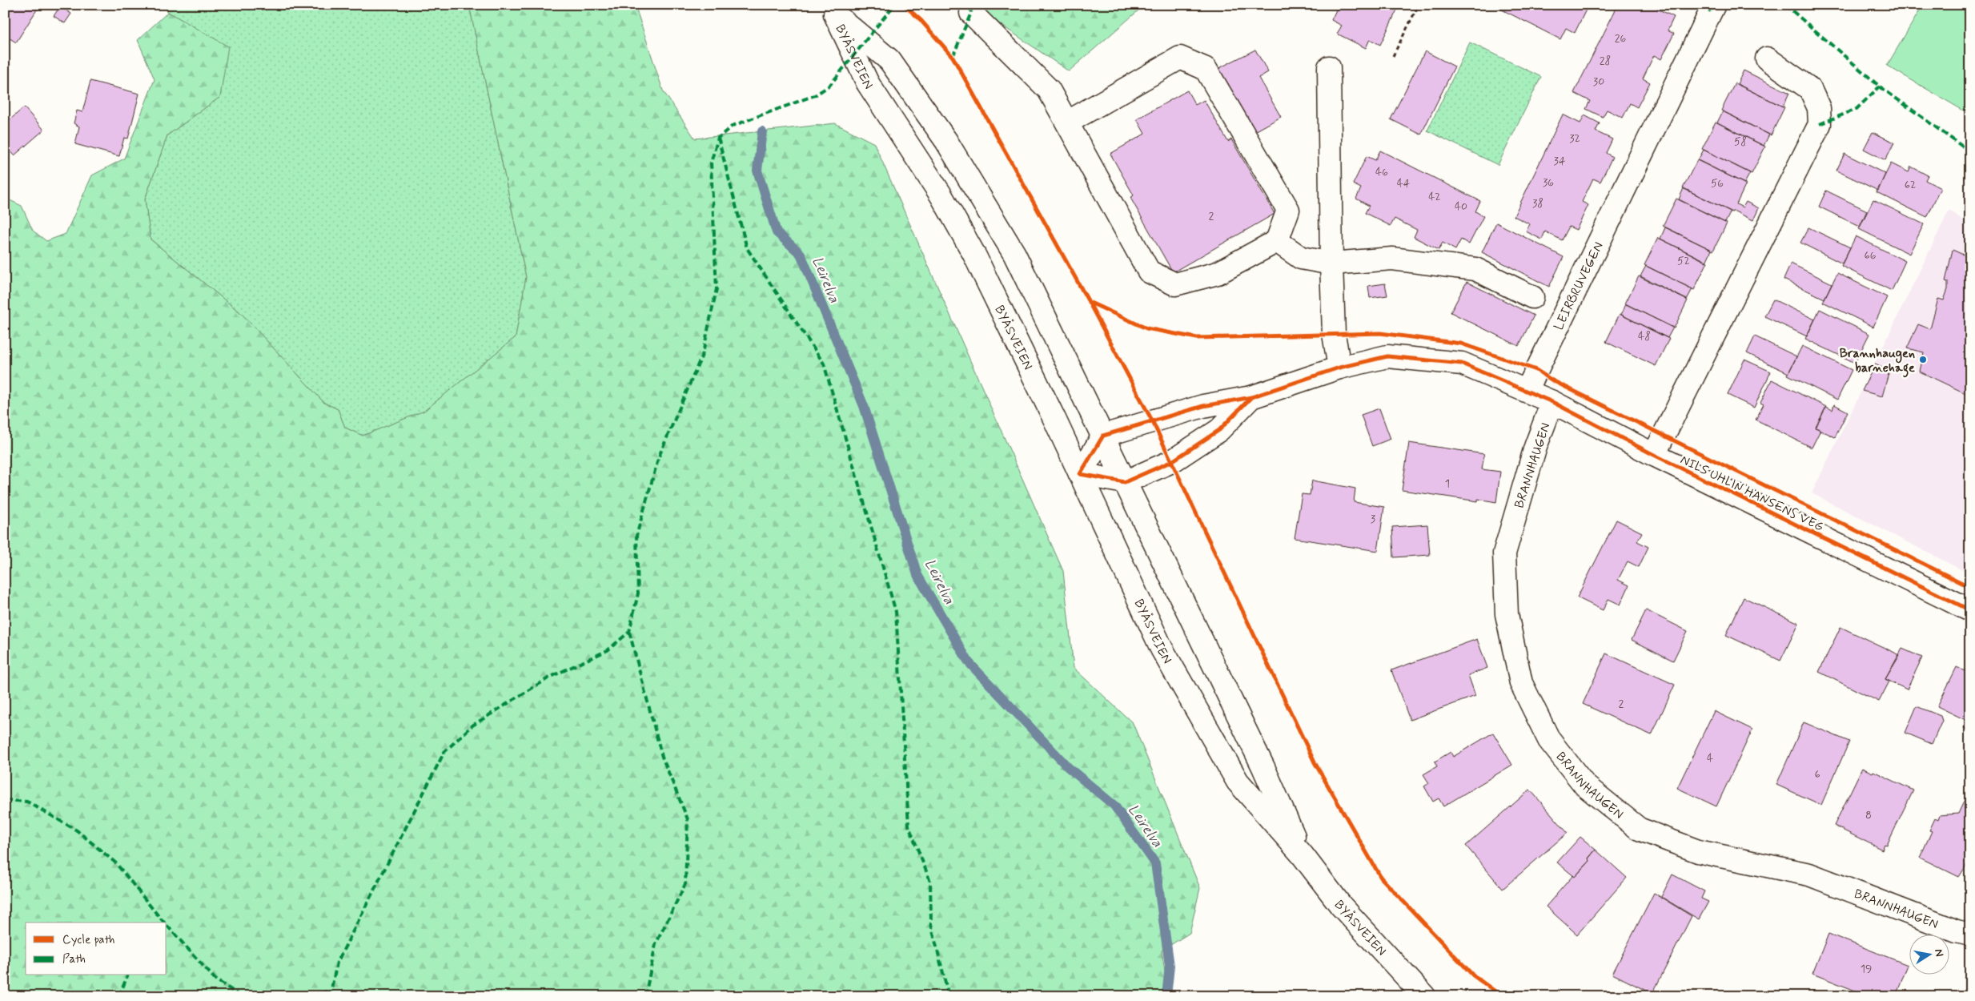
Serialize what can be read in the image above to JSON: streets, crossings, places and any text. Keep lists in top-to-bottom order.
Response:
{
  "streets": {
    "street": [
      "BYÅSVEIEN",
      "LEIRBRUVEGEN",
      "BRANNHAUGEN",
      "NILS UHLIN HANSENS VEG"
    ]
  },
  "crossings": [
    ["LEIRBRUVEGEN", "NILS UHLIN HANSENS VEG"],
    ["BRANNHAUGEN", "NILS UHLIN HANSENS VEG"]
  ],
  "water": ["Leirelva"],
  "places": ["Brannhaugen barnehage"],
  "house_numbers": [
    "26",
    "28",
    "30",
    "32",
    "58",
    "34",
    "46",
    "36",
    "44",
    "56",
    "62",
    "42",
    "38",
    "40",
    "2",
    "66",
    "52",
    "48",
    "1",
    "3",
    "2",
    "4",
    "6",
    "8",
    "19"
  ],
  "legend": ["Cycle path", "Path"],
  "north": "right"
}
